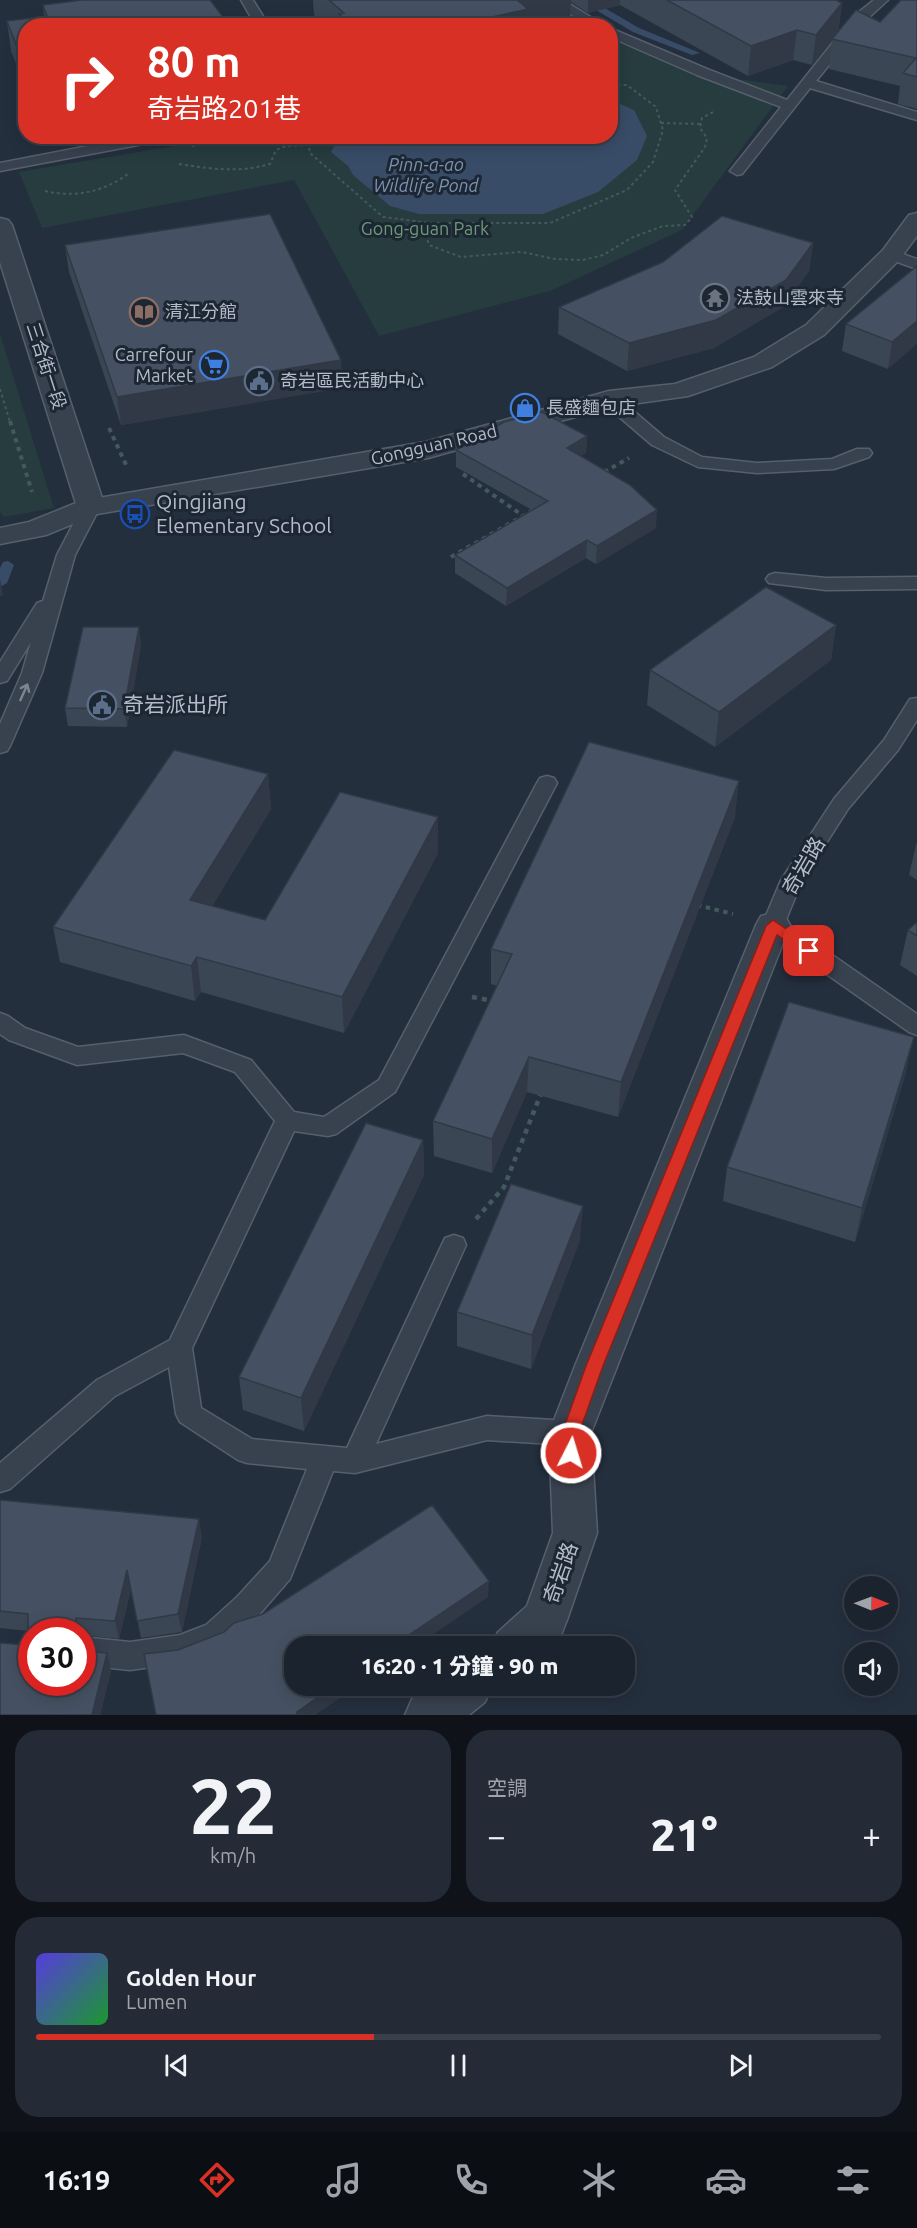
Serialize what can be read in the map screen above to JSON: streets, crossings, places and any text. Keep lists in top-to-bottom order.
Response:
{
  "streets": {
    "street": ["三合街一段", "Gongguan Road", "奇岩路"]
  },
  "crossings": [
    ["三合街一段", "Gongguan Road"]
  ],
  "water": ["Pinn-a-ao Wildlife Pond"],
  "parks": ["Gong-guan Park"],
  "places": {
    "temple": ["法鼓山雲來寺"],
    "library": ["清江分館"],
    "supermarket": ["Carrefour Market"],
    "public building": ["奇岩區民活動中心", "奇岩派出所"],
    "shop": ["長盛麵包店"],
    "bus stop": ["Qingjiang Elementary School"]
  },
  "north": "right",
  "page": {
    "turn": ["80 m", "奇岩路201巷"],
    "limit": "30",
    "trip": "16:20 · 1 分鐘 · 90 m",
    "tile": [
      ["22", "km/h"],
      "空調"
    ],
    "heat": ["−", "21°", "+"],
    "song": ["Golden Hour", "Lumen"],
    "tabs": "16:19"
  }
}
